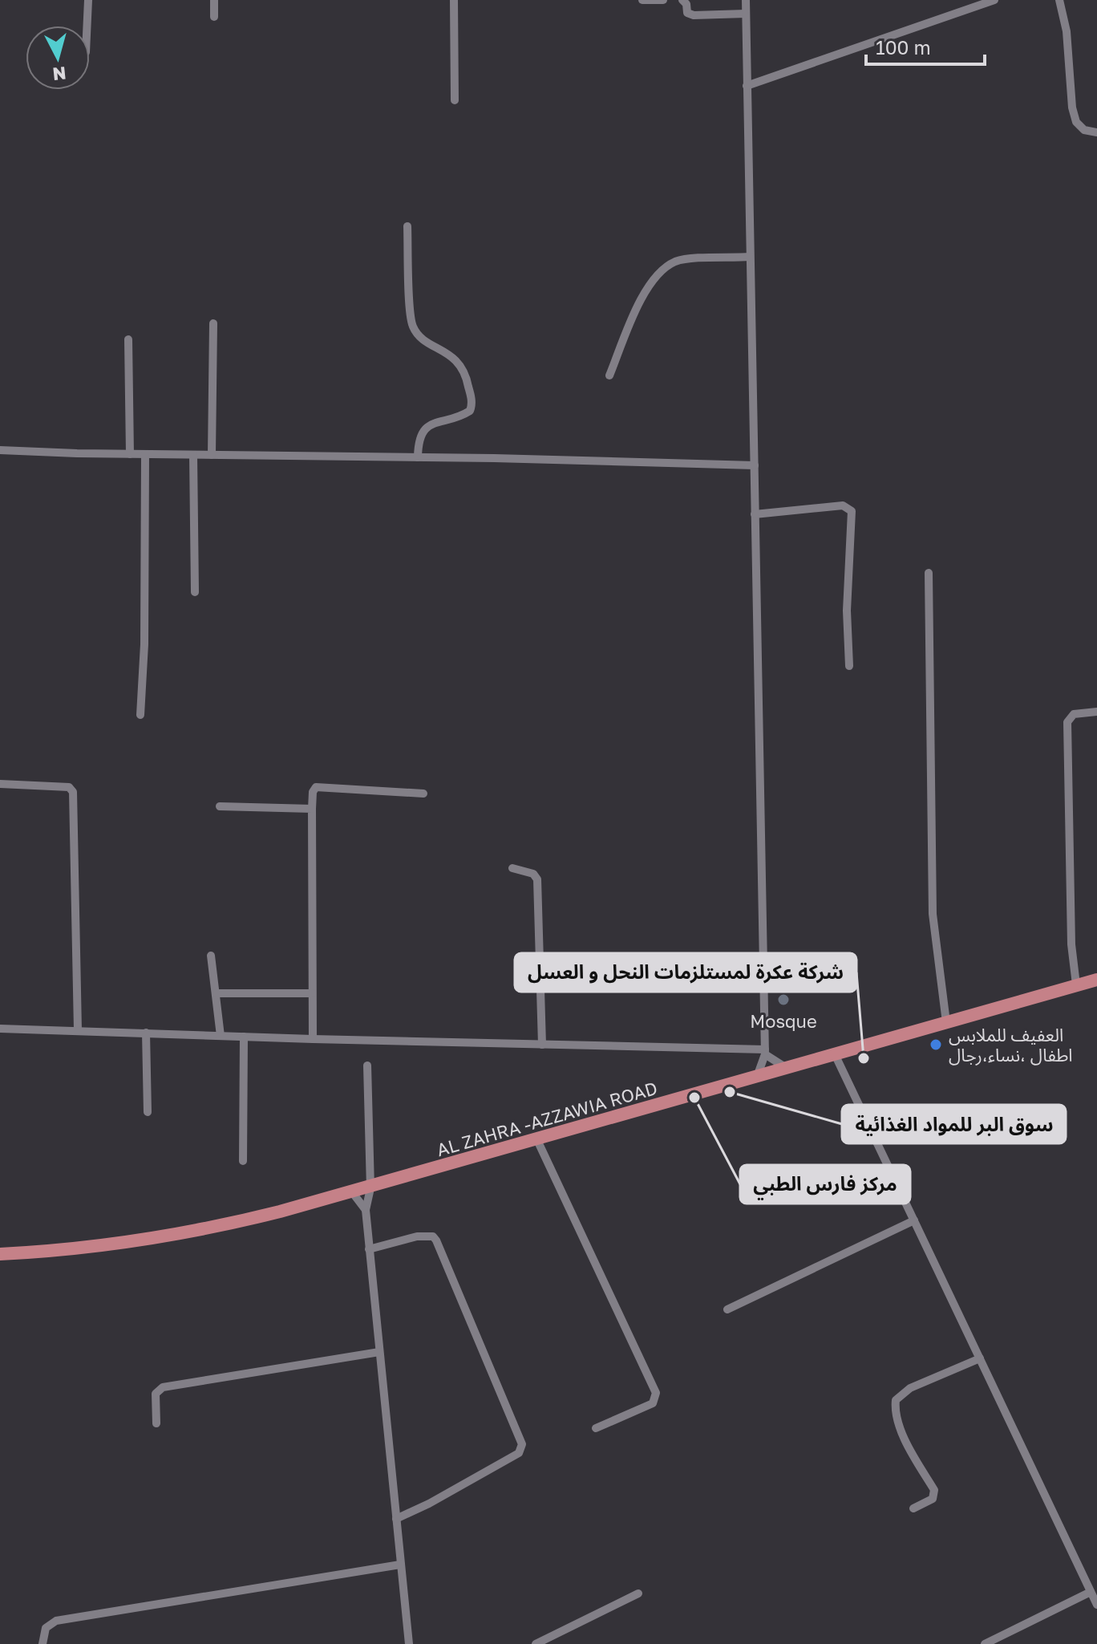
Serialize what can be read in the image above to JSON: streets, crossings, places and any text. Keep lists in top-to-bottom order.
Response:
{
  "streets": {
    "main road": ["AL ZAHRA -AZZAWIA ROAD"]
  },
  "places": [
    "Mosque",
    "العفيف للملابس اطفال ،نساء،رجال",
    "شركة عكرة لمستلزمات النحل و العسل",
    "سوق البر للمواد الغذائية",
    "مركز فارس الطبي"
  ],
  "scale_bar": "100 m",
  "north": "bottom"
}
